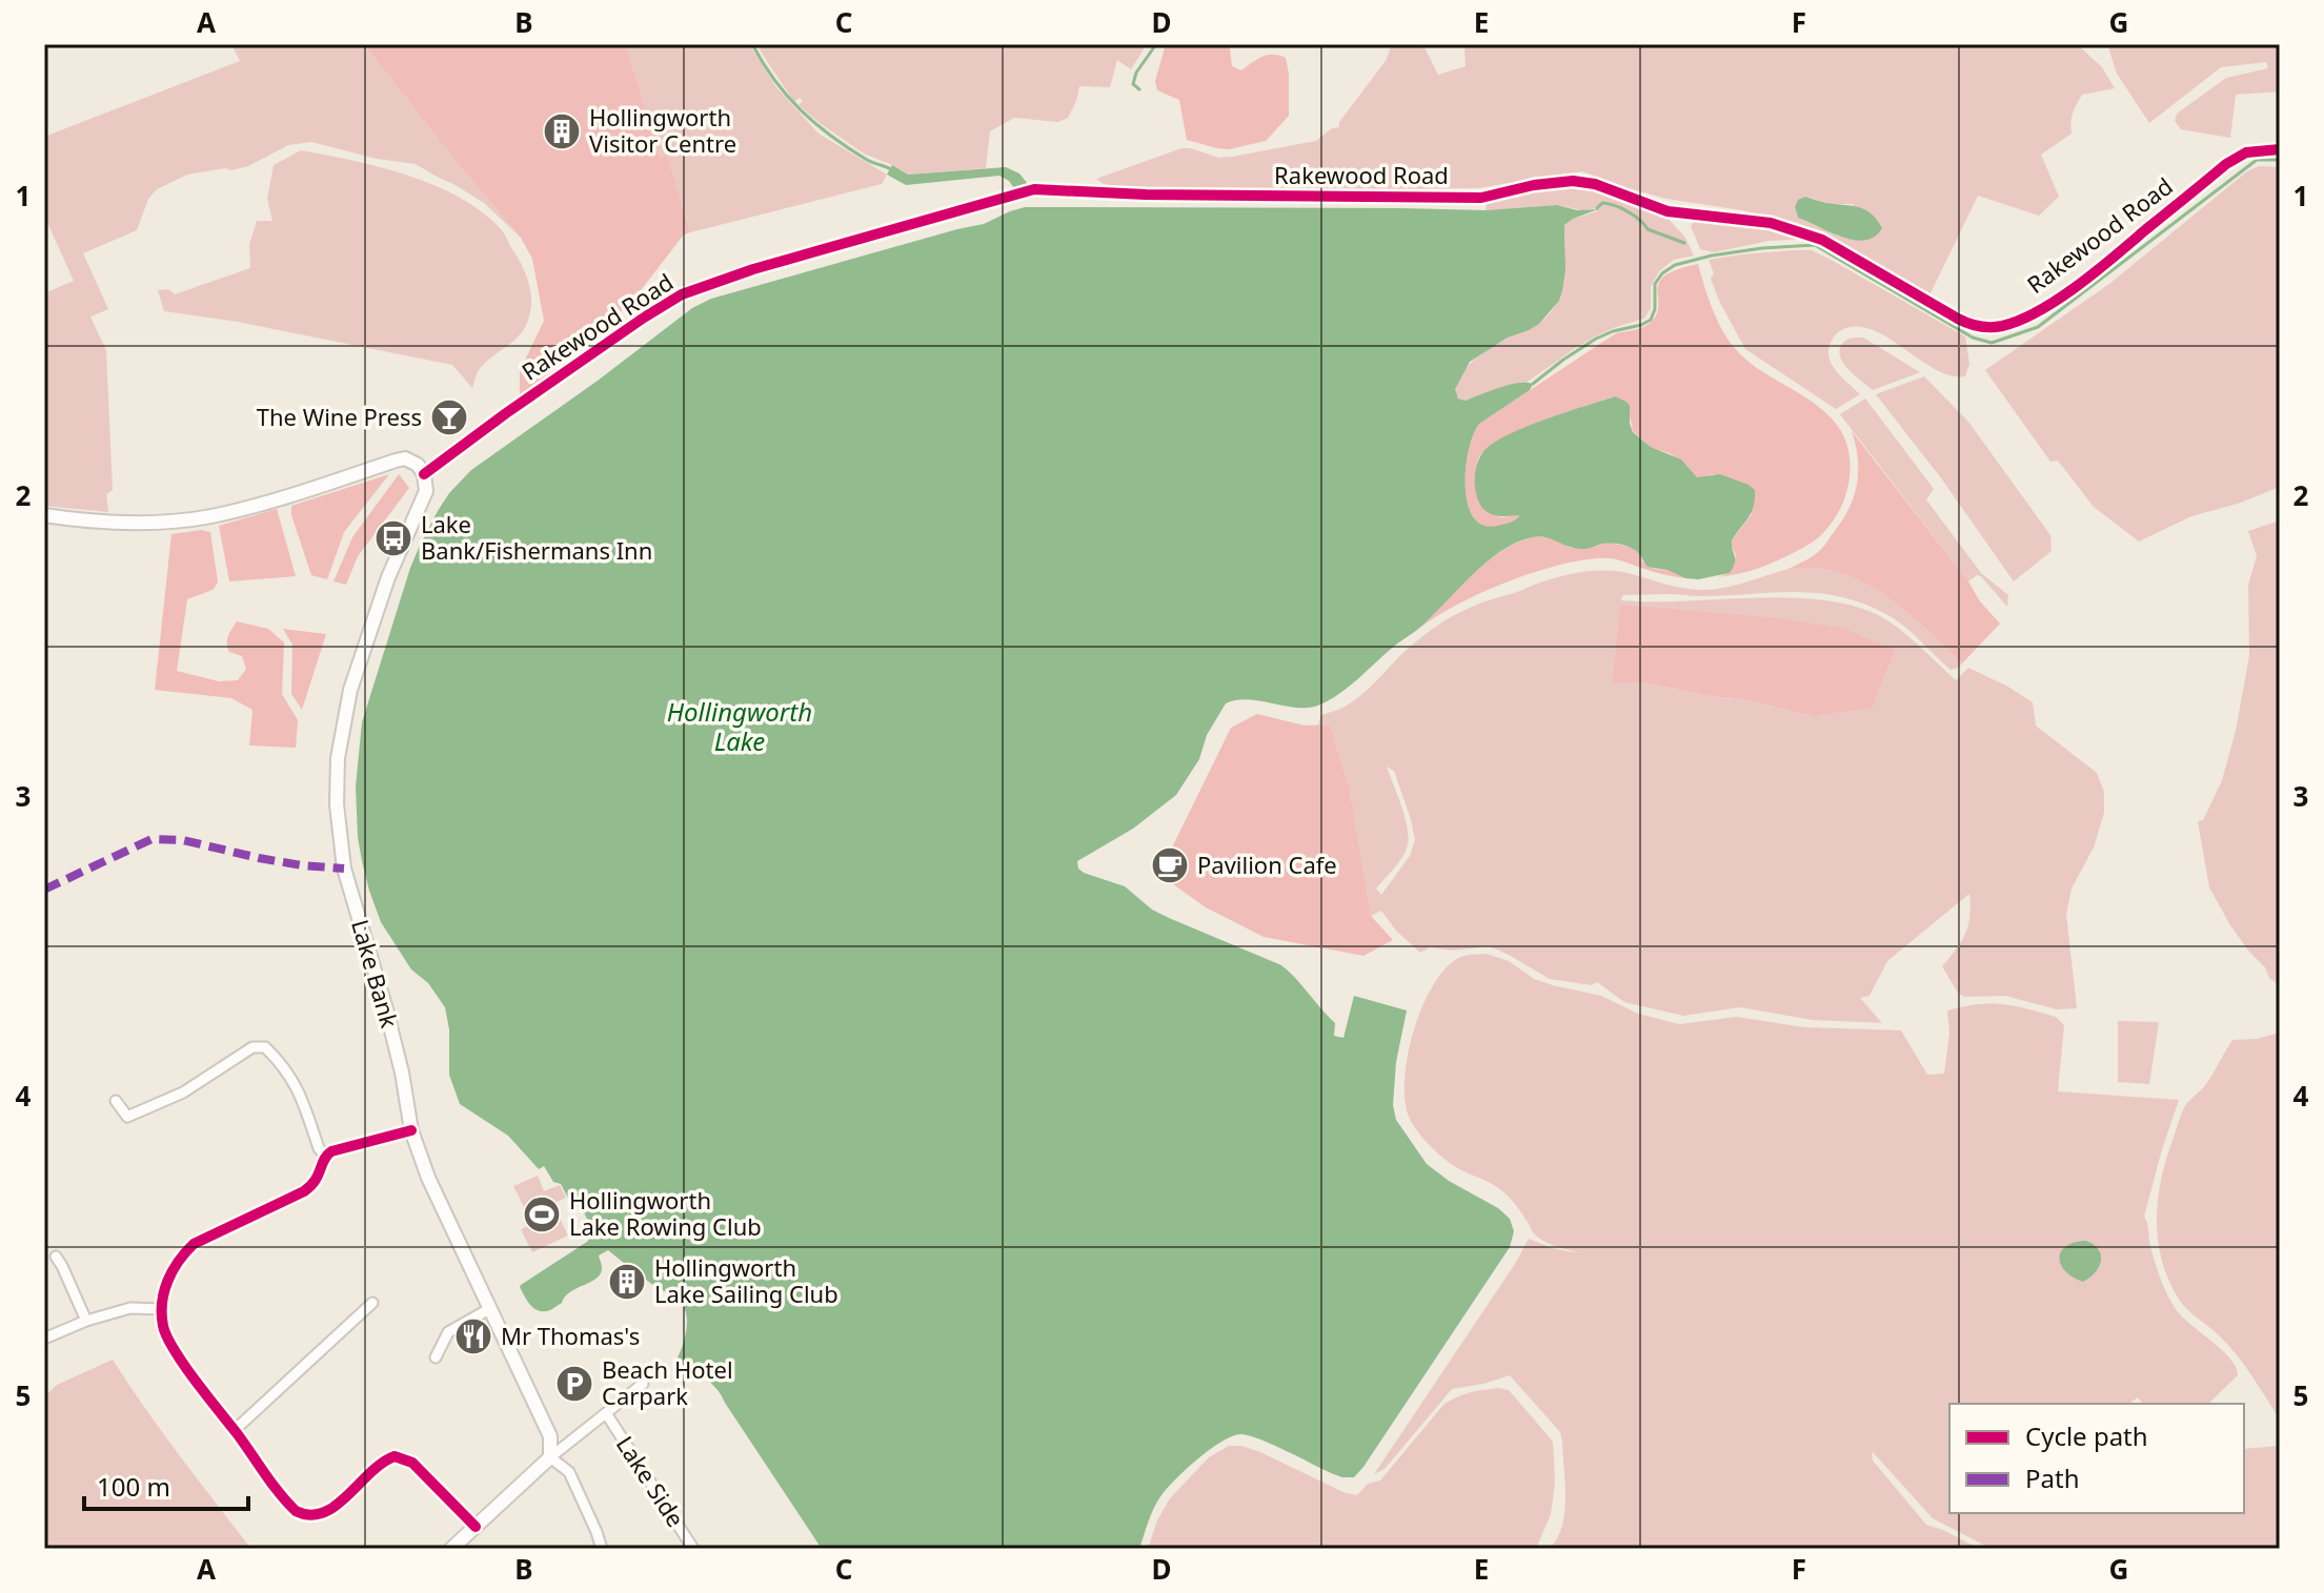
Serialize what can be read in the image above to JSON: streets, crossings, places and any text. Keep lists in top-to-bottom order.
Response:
{
  "streets": {
    "main road": ["Lake Bank"],
    "street": ["Rakewood Road", "Lake Side"]
  },
  "crossings": [
    ["Rakewood Road", "Lake Bank"]
  ],
  "water": ["Hollingworth Lake"],
  "places": {
    "building": ["Hollingworth Visitor Centre", "Hollingworth Lake Sailing Club"],
    "bar": ["The Wine Press"],
    "bus stop": ["Lake Bank/Fishermans Inn"],
    "cafe": ["Pavilion Cafe"],
    "sports": ["Hollingworth Lake Rowing Club"],
    "restaurant": ["Mr Thomas's"],
    "parking": ["Beach Hotel Carpark"]
  },
  "legend": ["Cycle path", "Path"],
  "scale_bar": "100 m",
  "grid": {
    "columns": [
      "A",
      "B",
      "C",
      "D",
      "E",
      "F",
      "G"
    ],
    "rows": [
      "1",
      "2",
      "3",
      "4",
      "5"
    ]
  }
}
